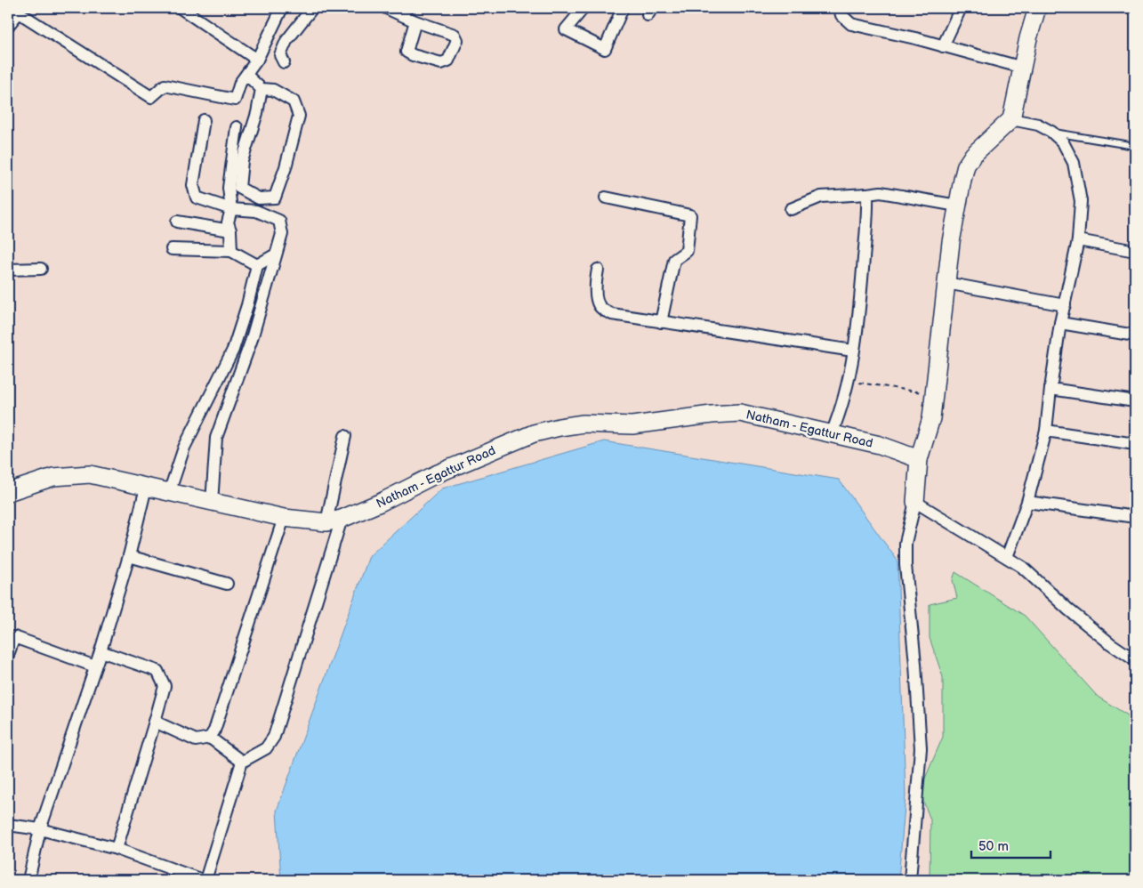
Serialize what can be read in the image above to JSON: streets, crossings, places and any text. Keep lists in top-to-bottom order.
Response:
{
  "streets": {
    "street": ["Natham - Egattur Road"]
  },
  "scale_bar": "50 m"
}
